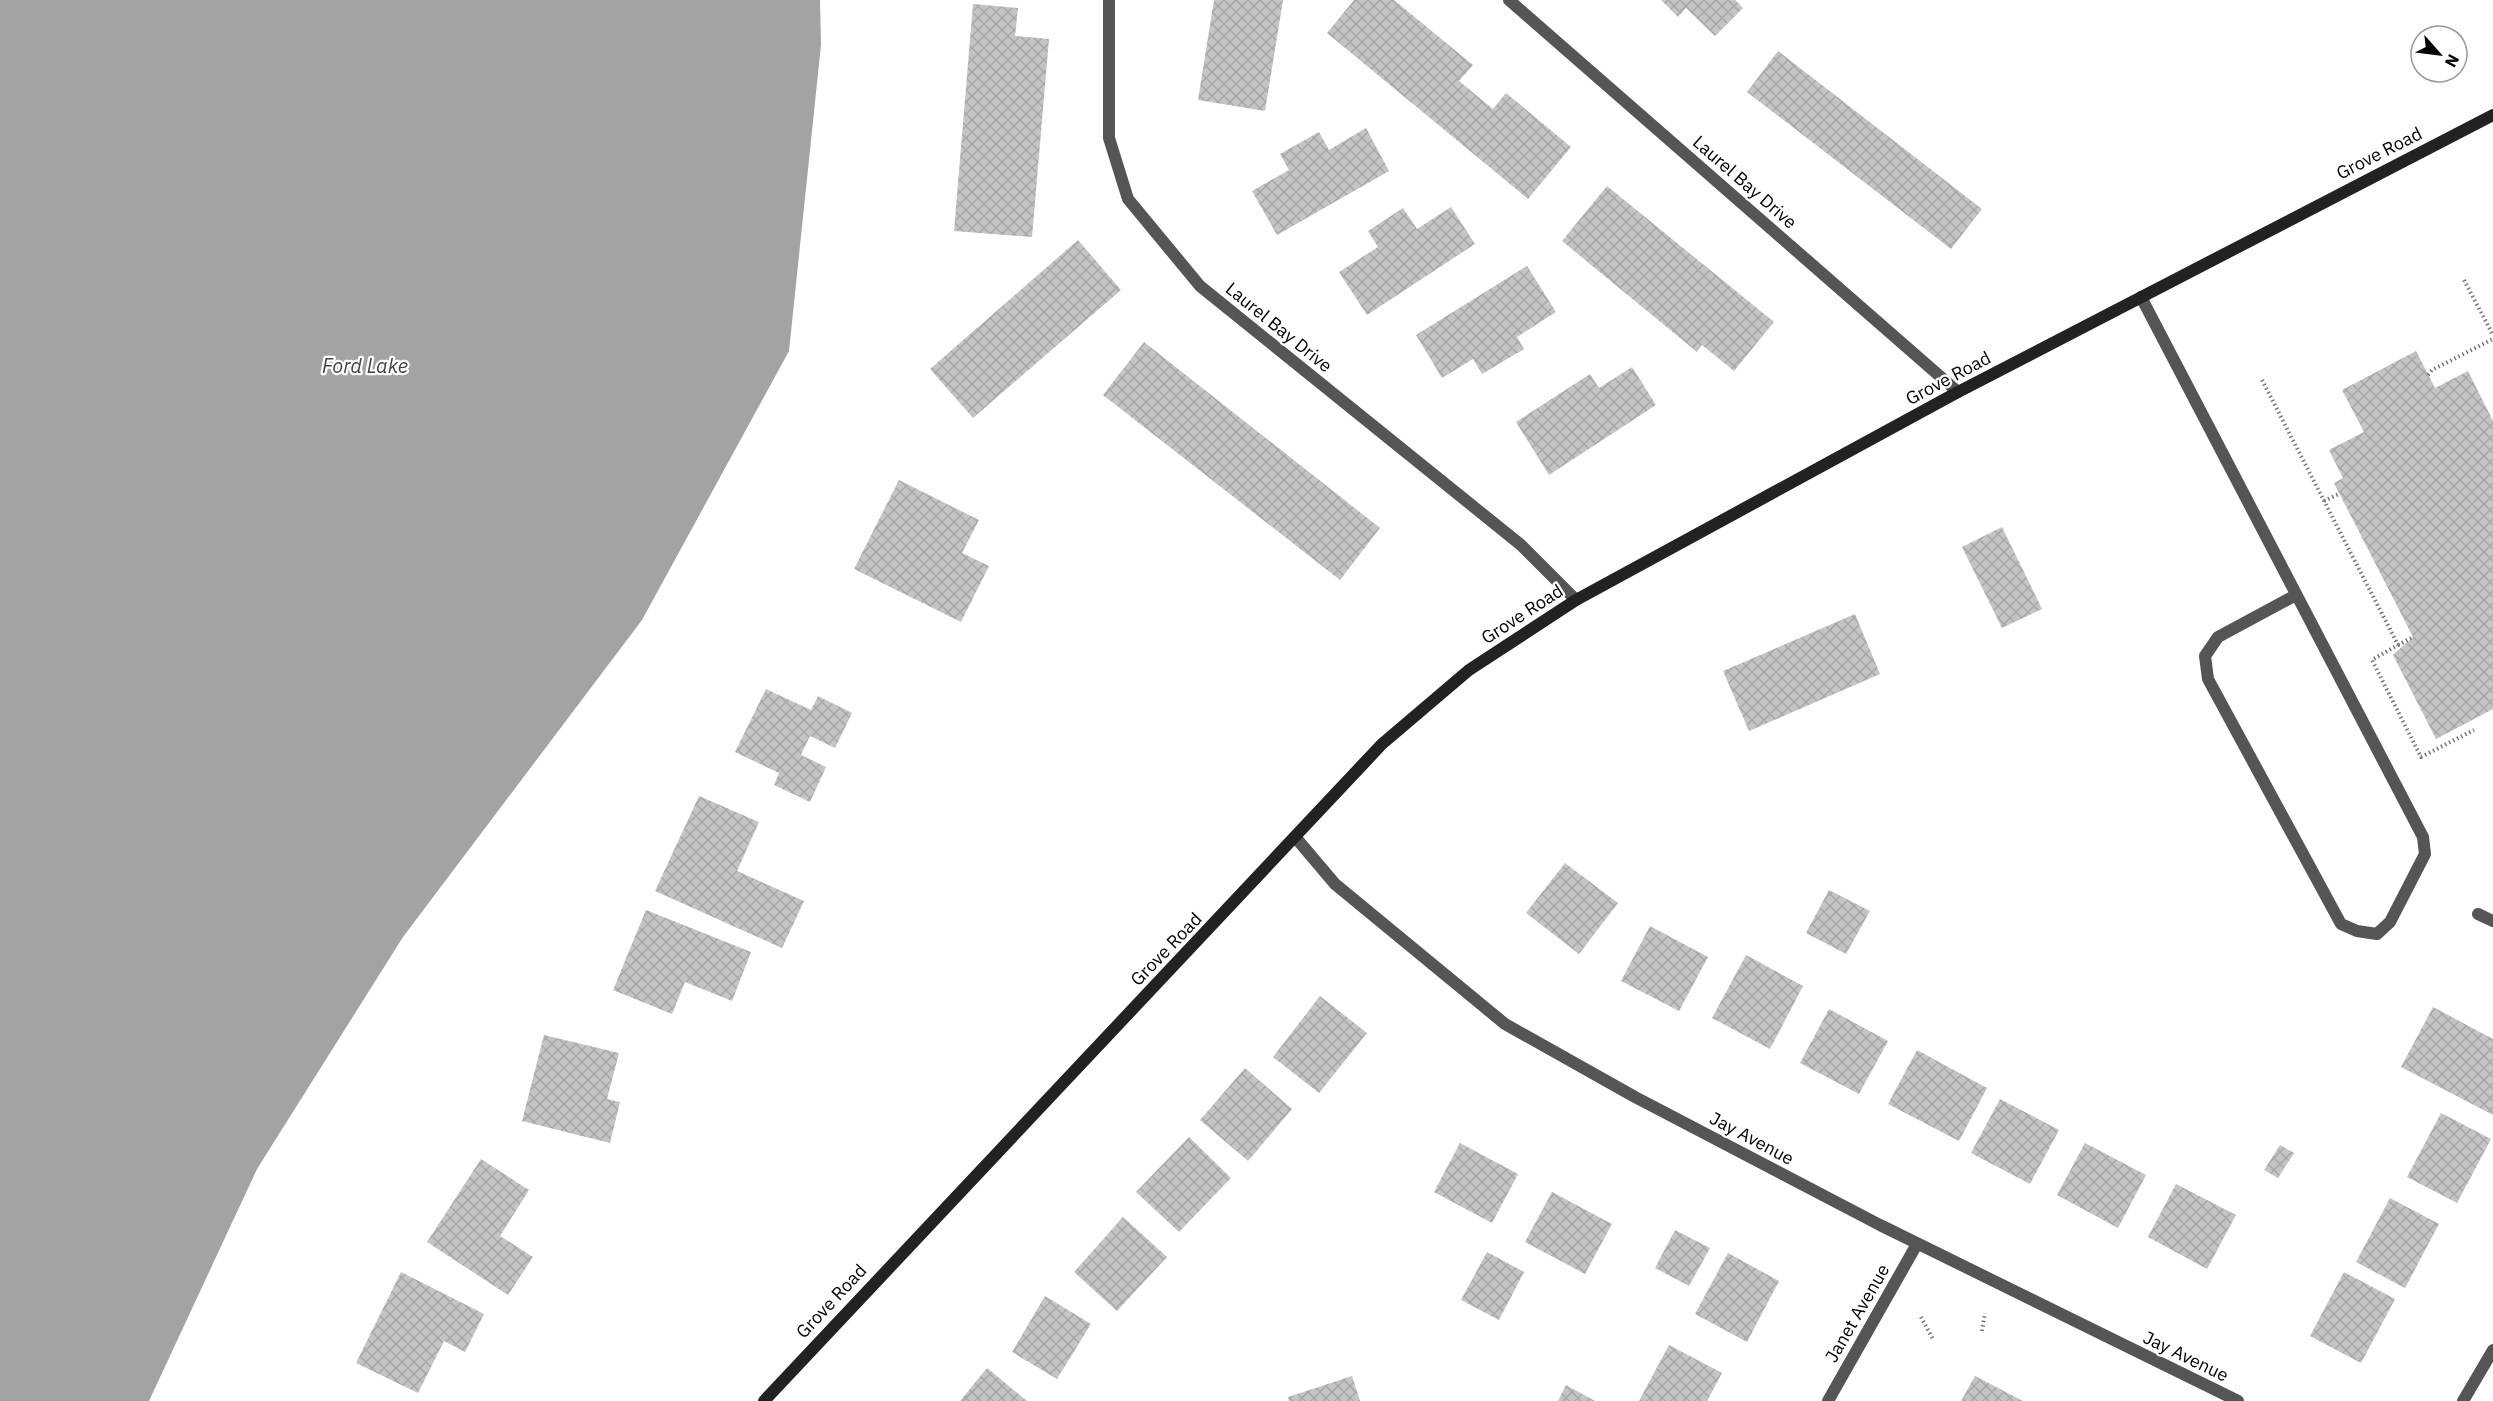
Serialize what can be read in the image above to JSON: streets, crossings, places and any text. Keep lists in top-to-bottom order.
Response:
{
  "streets": {
    "main road": ["Grove Road"],
    "street": ["Laurel Bay Drive", "Jay Avenue", "Janet Avenue"]
  },
  "crossings": [
    ["Grove Road", "Laurel Bay Drive"],
    ["Grove Road", "Jay Avenue"],
    ["Jay Avenue", "Janet Avenue"]
  ],
  "water": ["Ford Lake"],
  "north": "bottom right"
}
